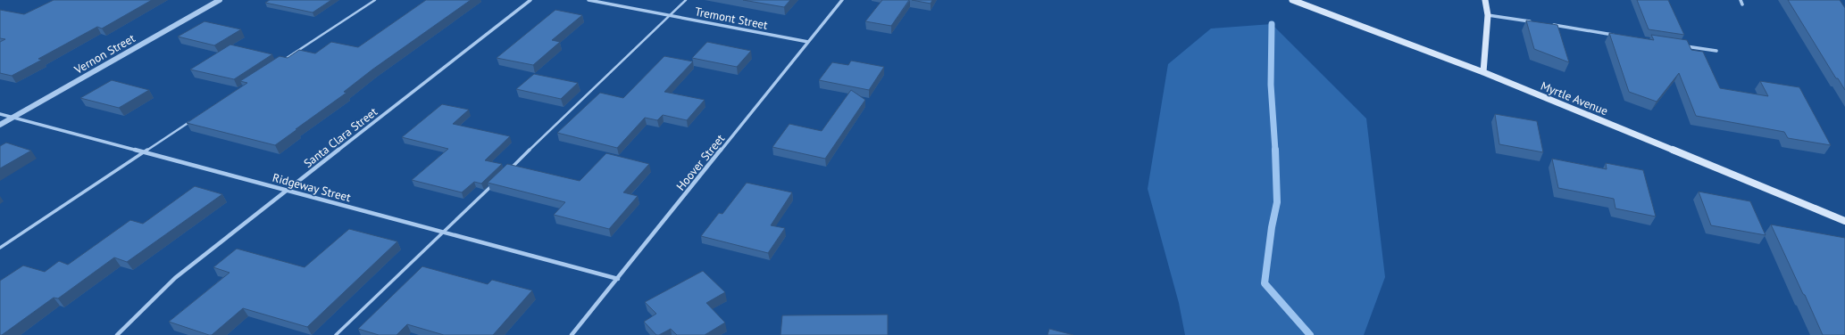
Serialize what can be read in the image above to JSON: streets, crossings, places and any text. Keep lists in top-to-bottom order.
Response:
{
  "streets": {
    "main road": ["Myrtle Avenue"],
    "street": [
      "Tremont Street",
      "Vernon Street",
      "Santa Clara Street",
      "Hoover Street",
      "Ridgeway Street"
    ]
  },
  "crossings": [
    ["Tremont Street", "Hoover Street"],
    ["Vernon Street", "Ridgeway Street"],
    ["Santa Clara Street", "Ridgeway Street"],
    ["Hoover Street", "Ridgeway Street"]
  ]
}
